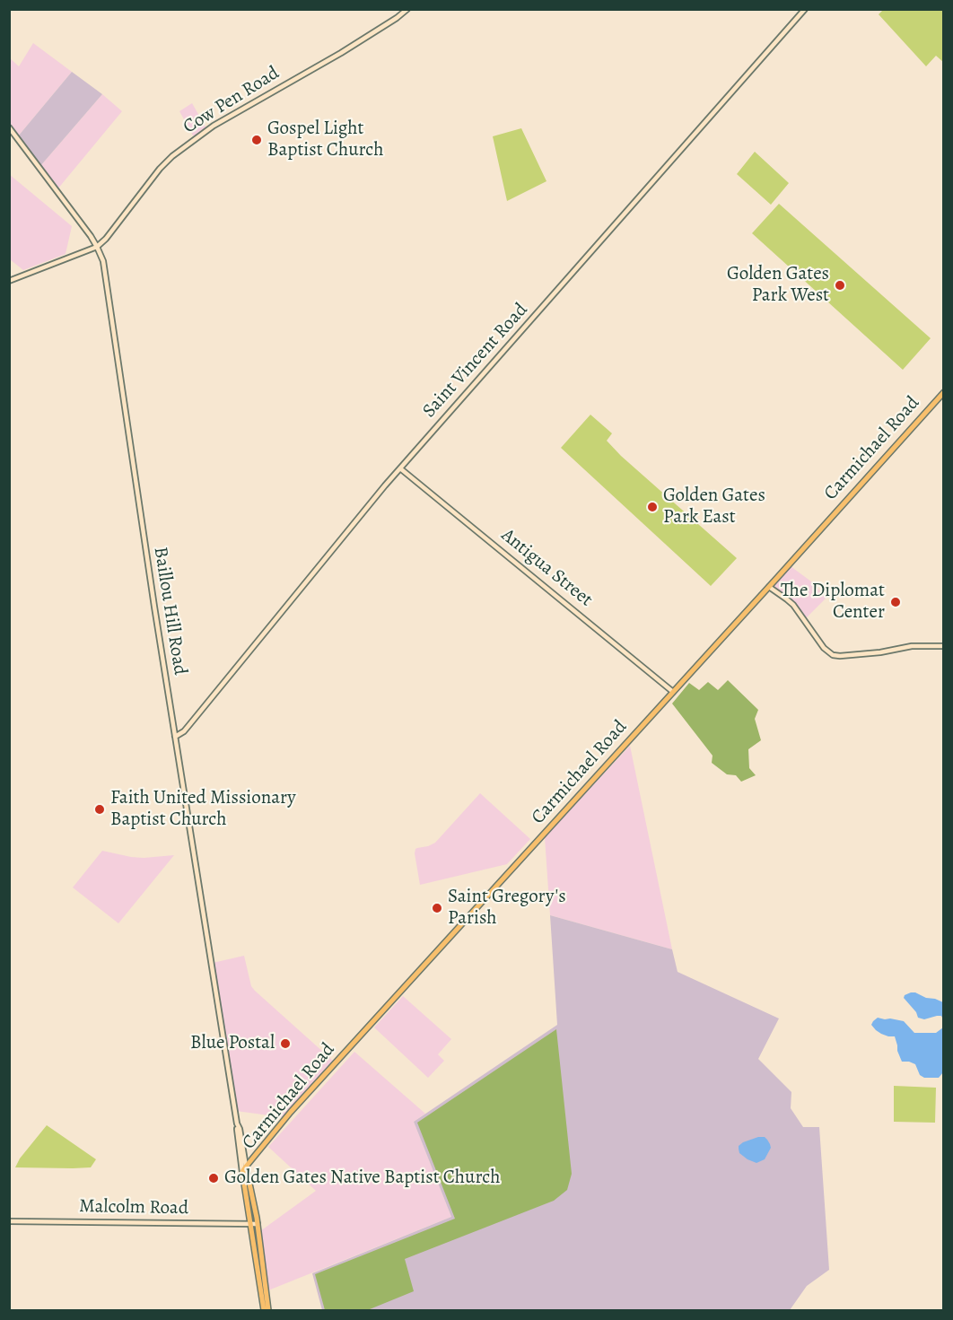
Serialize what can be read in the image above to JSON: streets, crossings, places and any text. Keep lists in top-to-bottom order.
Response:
{
  "streets": {
    "main road": ["Carmichael Road", "Baillou Hill Road"],
    "street": [
      "Cow Pen Road",
      "Saint Vincent Road",
      "Antigua Street",
      "Malcolm Road"
    ]
  },
  "crossings": [
    ["Cow Pen Road", "Baillou Hill Road"],
    ["Saint Vincent Road", "Antigua Street"],
    ["Saint Vincent Road", "Baillou Hill Road"],
    ["Carmichael Road", "Antigua Street"],
    ["Carmichael Road", "Baillou Hill Road"],
    ["Baillou Hill Road", "Malcolm Road"]
  ],
  "places": [
    "Gospel Light Baptist Church",
    "Golden Gates Park West",
    "Golden Gates Park East",
    "The Diplomat Center",
    "Faith United Missionary Baptist Church",
    "Saint Gregory's Parish",
    "Blue Postal",
    "Golden Gates Native Baptist Church"
  ]
}
